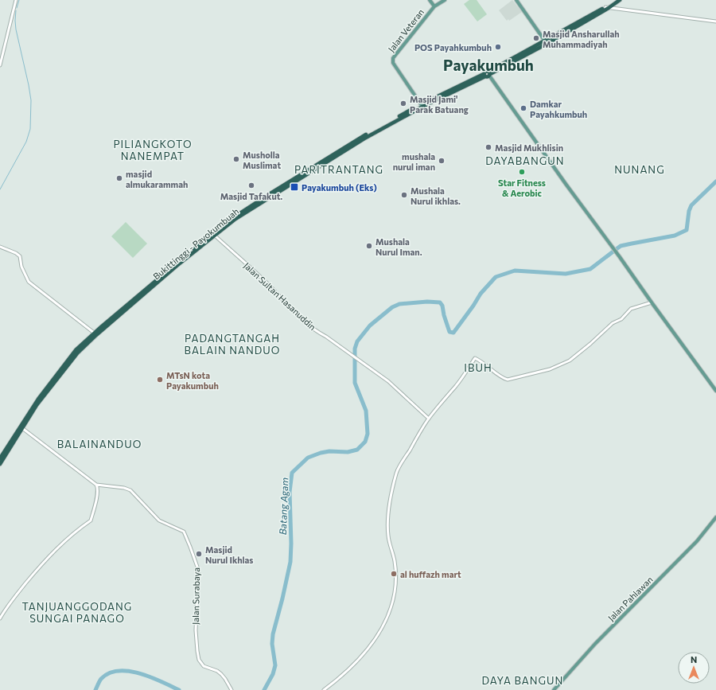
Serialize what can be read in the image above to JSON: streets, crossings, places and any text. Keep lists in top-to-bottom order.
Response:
{
  "streets": {
    "highway": ["Bukittinggi - Payokumbuah"],
    "main road": ["Jalan Veteran", "Jalan Pahlawan"],
    "street": ["Jalan Sultan Hasanuddin", "Jalan Surabaya"]
  },
  "crossings": [
    ["Jalan Veteran", "Bukittinggi - Payokumbuah"],
    ["Bukittinggi - Payokumbuah", "Jalan Sultan Hasanuddin"],
    ["Bukittinggi - Payokumbuah", "Jalan Surabaya"]
  ],
  "districts": [
    "Payakumbuh",
    "PILIANGKOTO NANEMPAT",
    "DAYABANGUN",
    "PARITRANTANG",
    "NUNANG",
    "PADANGTANGAH BALAIN NANDUO",
    "IBUH",
    "BALAINANDUO",
    "TANJUANGGODANG SUNGAI PANAGO",
    "DAYA BANGUN"
  ],
  "water": ["Batang Agam"],
  "places": {
    "other": [
      "Masjid Ansharullah Muhammadiyah",
      "POS Payahkumbuh",
      "Masjid Jami' Parak Batuang",
      "Damkar Payahkumbuh",
      "Masjid Mukhlisin",
      "Musholla Muslimat",
      "mushala nurul iman",
      "Star Fitness & Aerobic",
      "masjid almukarammah",
      "Masjid Tafakut.",
      "Mushala Nurul ikhlas.",
      "Mushala Nurul Iman.",
      "MTsN kota Payakumbuh",
      "Masjid Nurul Ikhlas",
      "al huffazh mart"
    ],
    "transit": ["Payakumbuh (Eks)"]
  },
  "north": "top"
}
